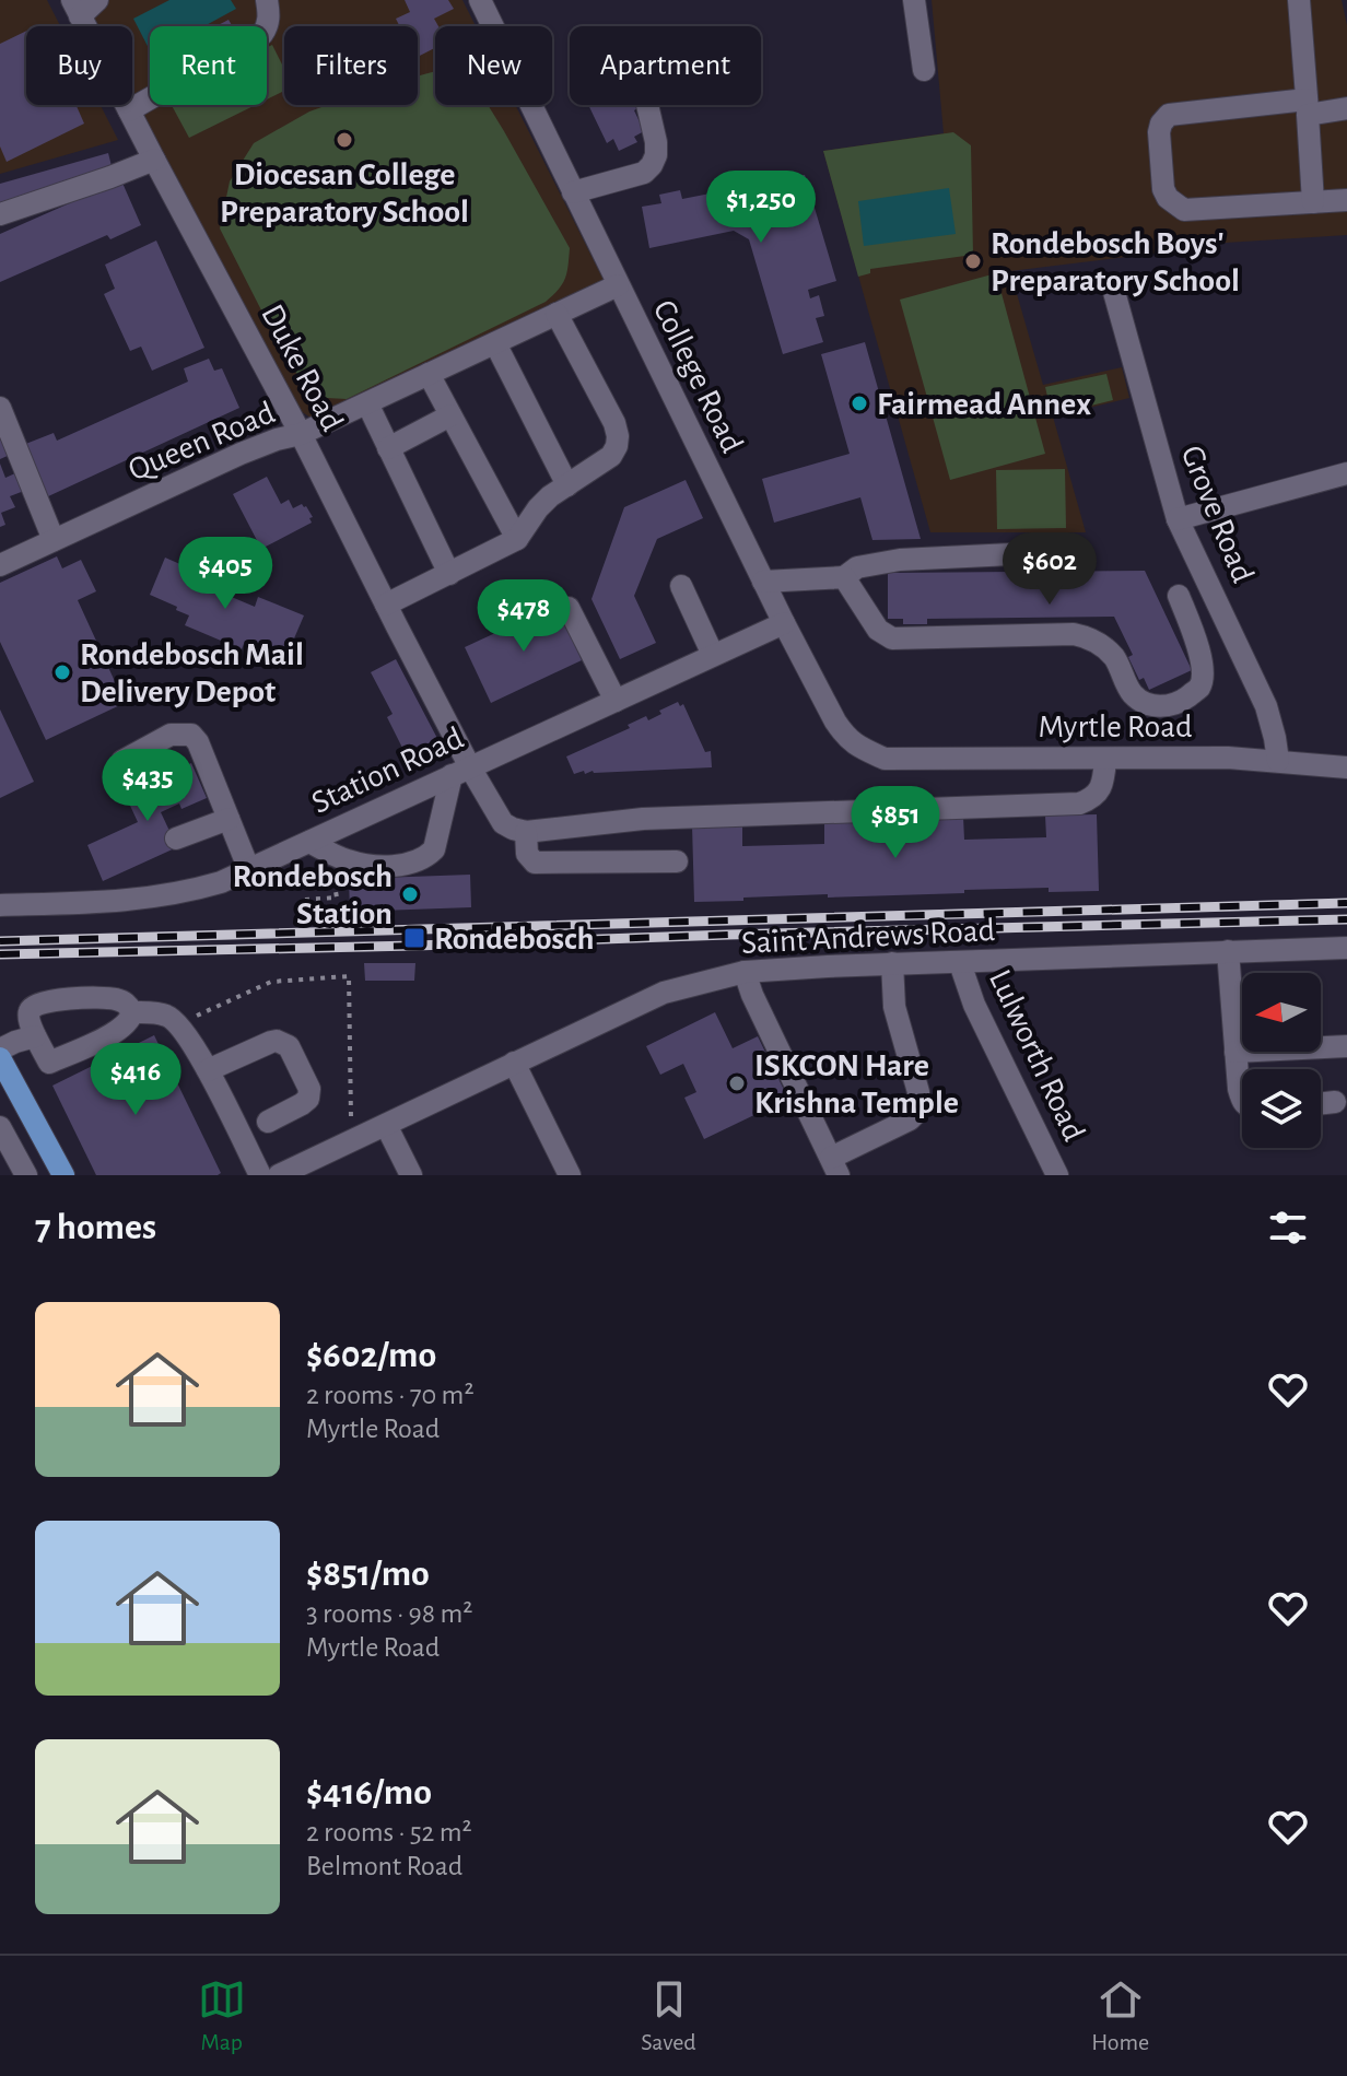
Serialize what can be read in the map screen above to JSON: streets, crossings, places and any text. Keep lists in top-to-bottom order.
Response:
{
  "streets": {
    "street": [
      "Duke Road",
      "College Road",
      "Queen Road",
      "Grove Road",
      "Myrtle Road",
      "Station Road",
      "Saint Andrews Road",
      "Lulworth Road"
    ]
  },
  "crossings": [
    ["Duke Road", "Queen Road"],
    ["Duke Road", "Station Road"],
    ["College Road", "Queen Road"],
    ["College Road", "Myrtle Road"],
    ["College Road", "Station Road"],
    ["Grove Road", "Myrtle Road"],
    ["Saint Andrews Road", "Lulworth Road"]
  ],
  "places": {
    "other": [
      "Diocesan College Preparatory School",
      "Rondebosch Boys' Preparatory School",
      "Fairmead Annex",
      "Rondebosch Mail Delivery Depot",
      "Rondebosch Station",
      "ISKCON Hare Krishna Temple"
    ],
    "transit": ["Rondebosch"]
  },
  "north": "left",
  "page": {
    "chip": [
      "Buy",
      "Rent",
      "Filters",
      "New",
      "Apartment"
    ],
    "price": [
      "$1,250",
      "$602",
      "$405",
      "$478",
      "$435",
      "$851",
      "$416"
    ],
    "heading": "7 homes",
    "list": [
      {
        "name": "$602/mo",
        "note": "2 rooms · 70 m² · Myrtle Road"
      },
      {
        "name": "$851/mo",
        "note": "3 rooms · 98 m² · Myrtle Road"
      },
      {
        "name": "$416/mo",
        "note": "2 rooms · 52 m² · Belmont Road"
      }
    ],
    "tabs": ["Map", "Saved", "Home"]
  }
}
